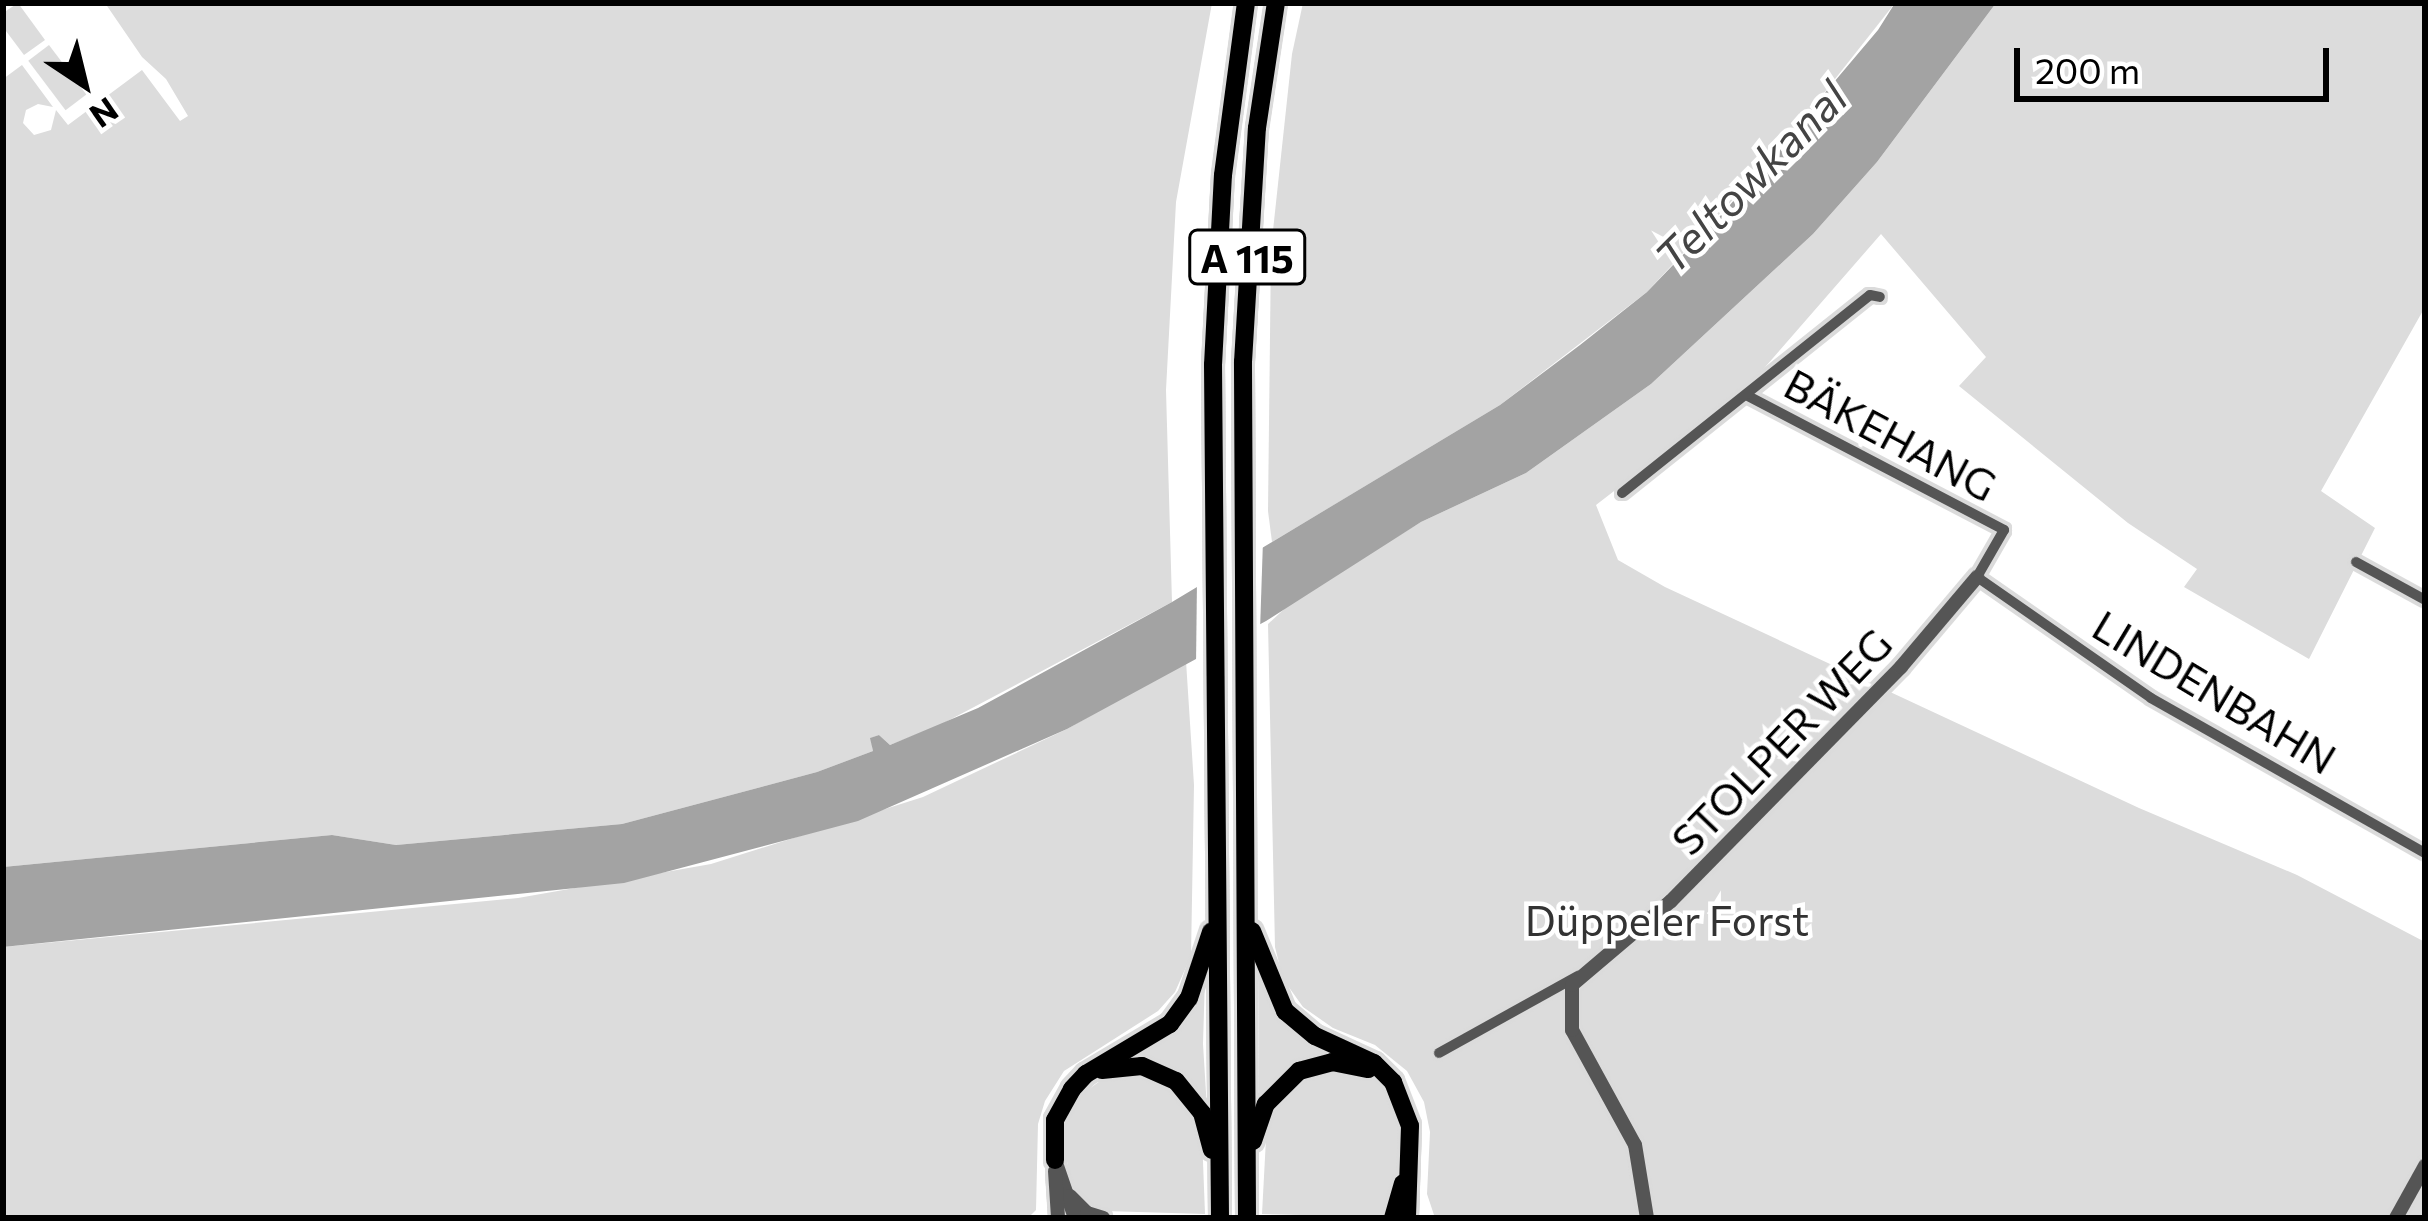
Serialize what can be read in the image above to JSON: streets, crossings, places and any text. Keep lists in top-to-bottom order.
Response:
{
  "streets": {
    "highway": ["A 115"],
    "street": ["BÄKEHANG", "LINDENBAHN", "STOLPER WEG"]
  },
  "crossings": [
    ["BÄKEHANG", "STOLPER WEG"],
    ["LINDENBAHN", "STOLPER WEG"]
  ],
  "water": ["Teltowkanal"],
  "parks": ["Düppeler Forst"],
  "scale_bar": "200 m",
  "north": "bottom right"
}
